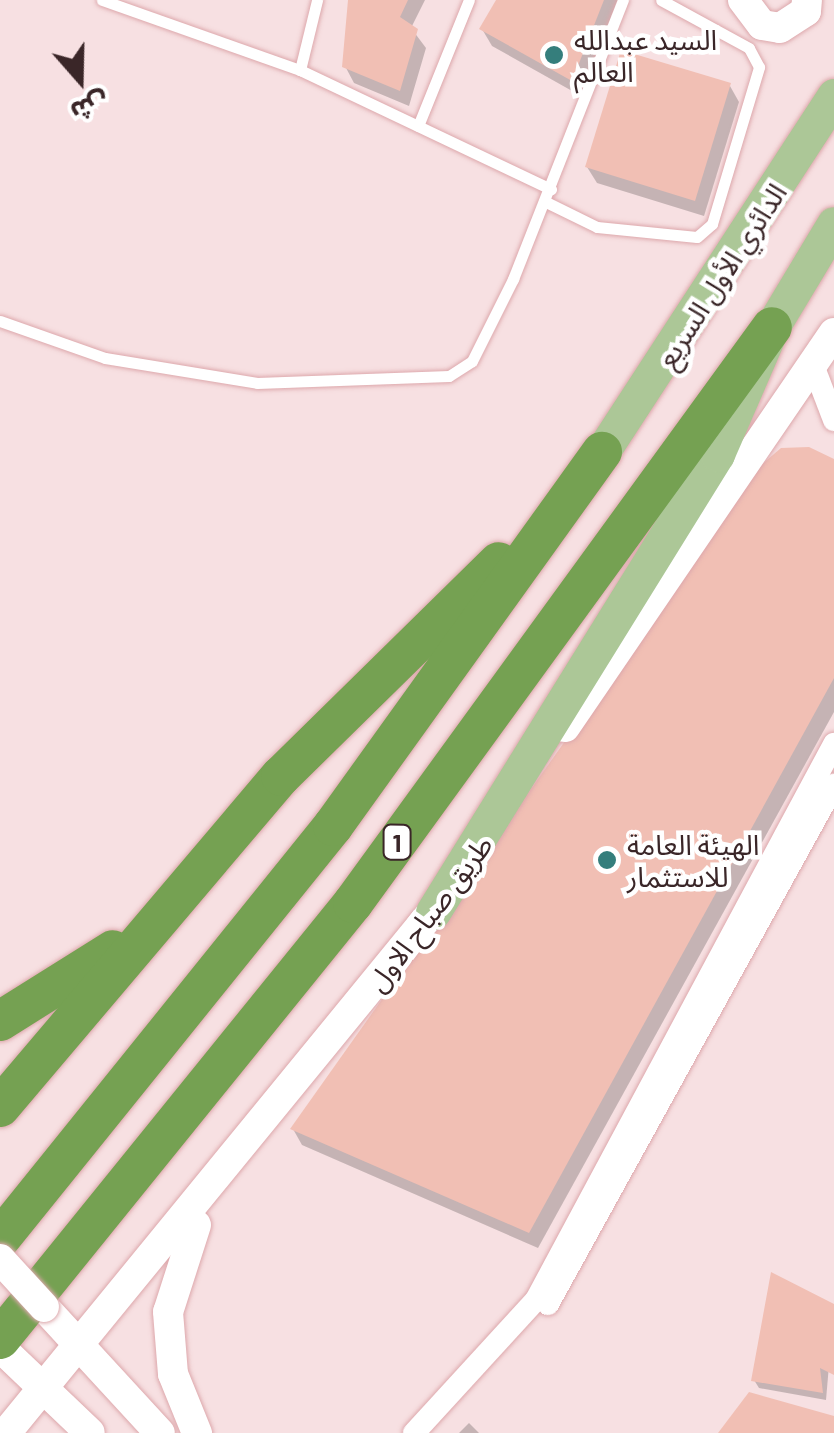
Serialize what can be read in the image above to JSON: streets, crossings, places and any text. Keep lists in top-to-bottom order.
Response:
{
  "streets": {
    "highway": ["1"],
    "main road": ["الدائري الأول السريع", "طريق صباح الاول"]
  },
  "crossings": [
    ["الدائري الأول السريع", "1"]
  ],
  "places": ["السيد عبدالله العالم", "الهيئة العامة للاستثمار"],
  "north": "bottom"
}
